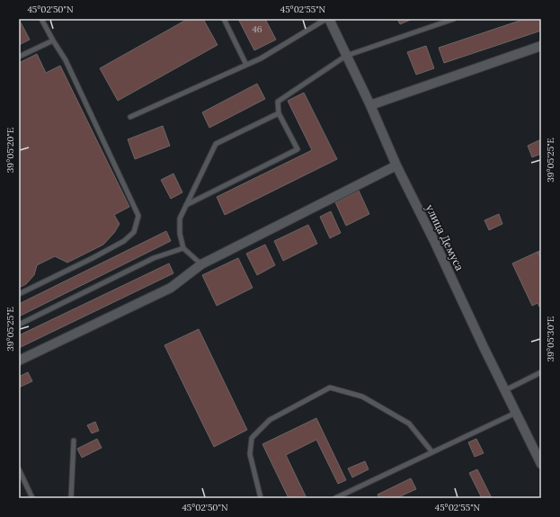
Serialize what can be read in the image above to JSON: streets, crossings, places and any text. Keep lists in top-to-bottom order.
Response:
{
  "streets": {
    "street": ["улица Демуса"]
  },
  "house_numbers": ["46"],
  "coordinates": [
    "45°02'50\"N",
    "45°02'55\"N",
    "39°05'20\"E",
    "39°05'25\"E",
    "39°05'30\"E"
  ]
}
